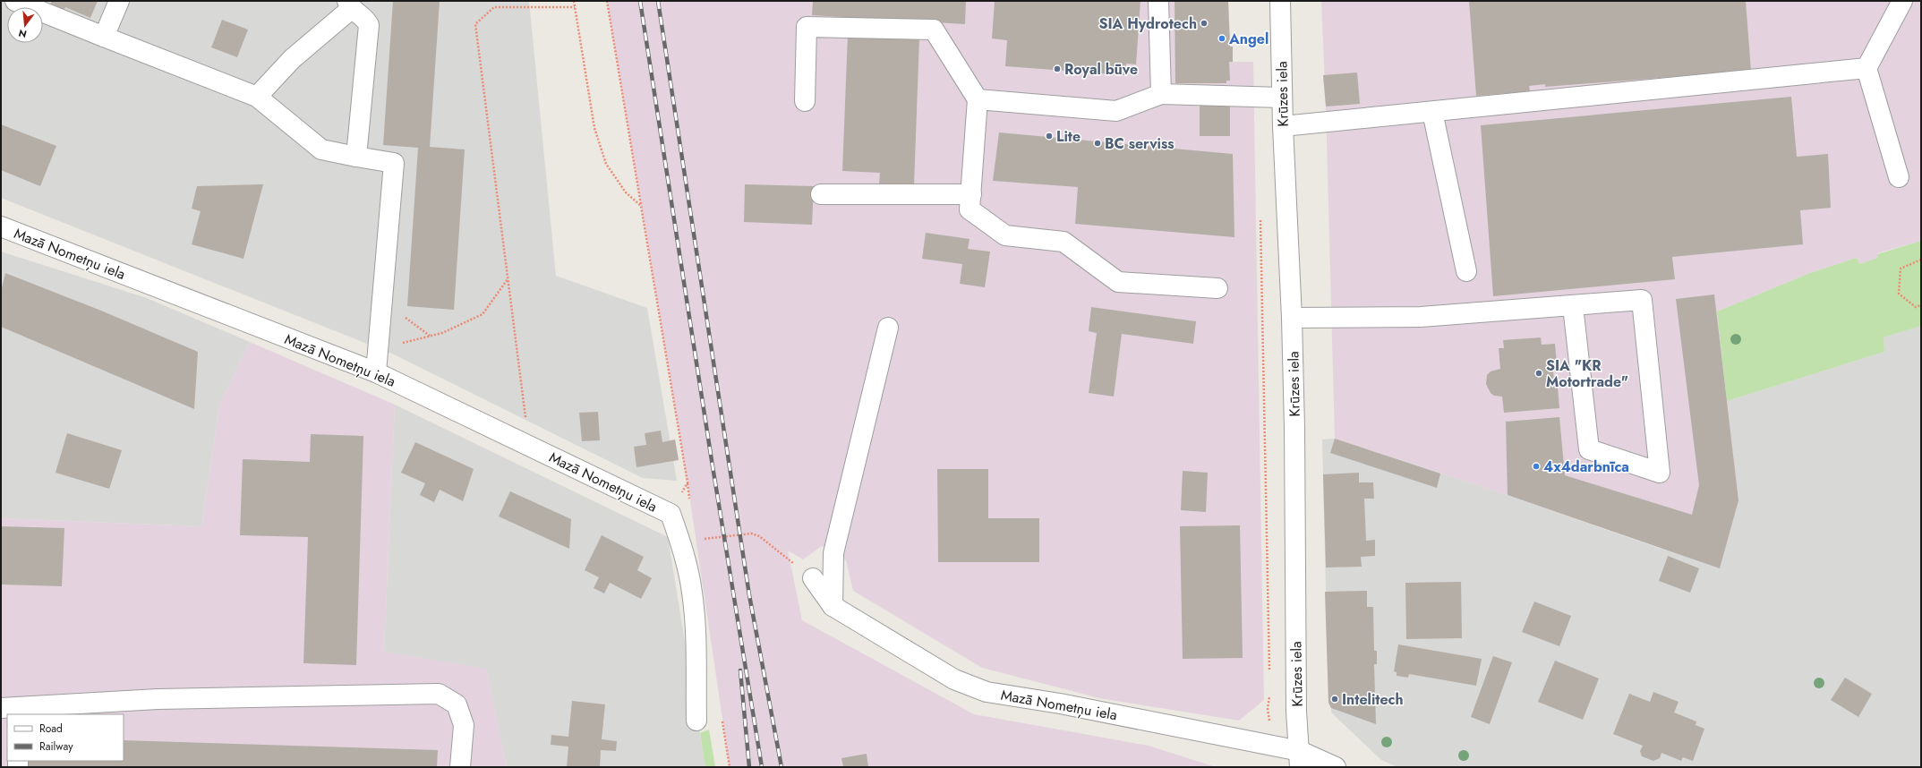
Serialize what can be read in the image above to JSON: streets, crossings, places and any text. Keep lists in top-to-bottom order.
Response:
{
  "streets": {
    "street": ["Krūzes iela", "Mazā Nometņu iela"]
  },
  "crossings": [
    ["Krūzes iela", "Mazā Nometņu iela"]
  ],
  "places": [
    "SIA Hydrotech",
    "Angel",
    "Royal būve",
    "Lite",
    "BC serviss",
    "SIA \"KR Motortrade\"",
    "4x4darbnīca",
    "Intelitech"
  ],
  "legend": ["Road", "Railway"],
  "north": "bottom"
}
